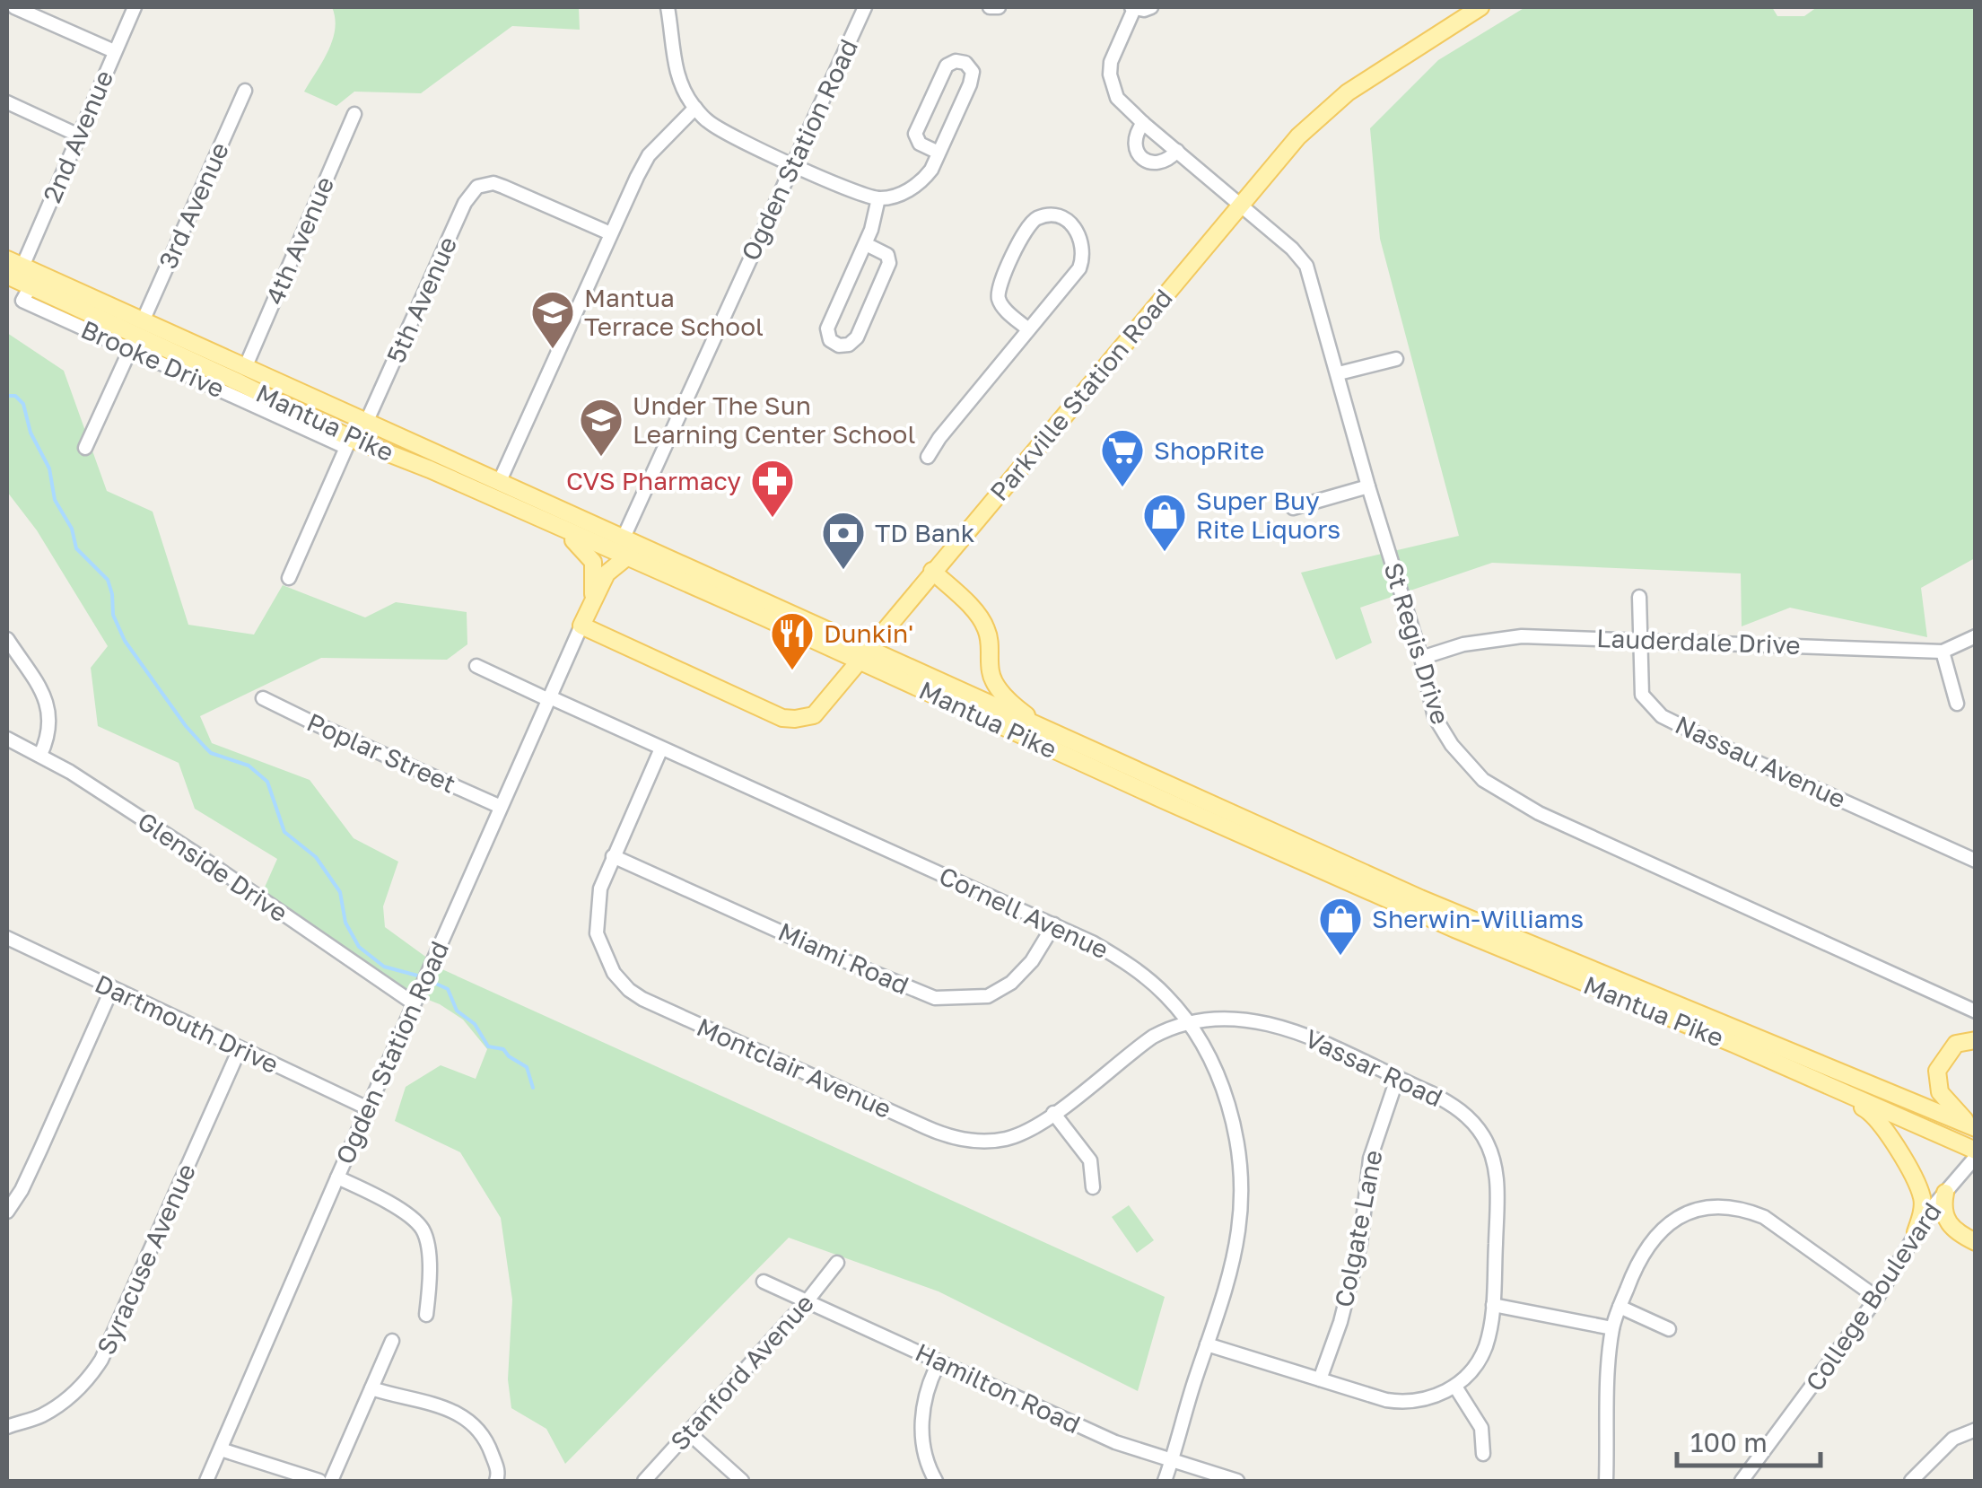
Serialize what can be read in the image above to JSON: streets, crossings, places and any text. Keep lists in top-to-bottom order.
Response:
{
  "streets": {
    "main road": ["Parkville Station Road", "Mantua Pike"],
    "street": [
      "2nd Avenue",
      "Ogden Station Road",
      "3rd Avenue",
      "4th Avenue",
      "5th Avenue",
      "Lauderdale Drive",
      "St Regis Drive",
      "Poplar Street",
      "Nassau Avenue",
      "Glenside Drive",
      "Cornell Avenue",
      "Miami Road",
      "Dartmouth Drive",
      "Montclair Avenue",
      "Vassar Road",
      "Colgate Lane",
      "Syracuse Avenue",
      "College Boulevard",
      "Stanford Avenue",
      "Hamilton Road"
    ]
  },
  "crossings": [
    ["2nd Avenue", "Mantua Pike"],
    ["Ogden Station Road", "Parkville Station Road"],
    ["Ogden Station Road", "Mantua Pike"],
    ["Ogden Station Road", "Poplar Street"],
    ["Ogden Station Road", "Glenside Drive"],
    ["Ogden Station Road", "Cornell Avenue"],
    ["Ogden Station Road", "Dartmouth Drive"],
    ["3rd Avenue", "Mantua Pike"],
    ["4th Avenue", "Mantua Pike"],
    ["5th Avenue", "Mantua Pike"],
    ["Parkville Station Road", "Mantua Pike"],
    ["Parkville Station Road", "St Regis Drive"],
    ["Mantua Pike", "College Boulevard"],
    ["Lauderdale Drive", "St Regis Drive"],
    ["Lauderdale Drive", "Nassau Avenue"],
    ["Cornell Avenue", "Miami Road"],
    ["Cornell Avenue", "Montclair Avenue"],
    ["Cornell Avenue", "Vassar Road"],
    ["Cornell Avenue", "Hamilton Road"],
    ["Miami Road", "Montclair Avenue"],
    ["Dartmouth Drive", "Syracuse Avenue"],
    ["Montclair Avenue", "Vassar Road"],
    ["Vassar Road", "Colgate Lane"],
    ["Stanford Avenue", "Hamilton Road"]
  ],
  "places": {
    "school or university": ["Mantua Terrace School", "Under The Sun Learning Center School"],
    "supermarket": ["ShopRite"],
    "pharmacy": ["CVS Pharmacy"],
    "shop": ["Super Buy Rite Liquors", "Sherwin-Williams"],
    "bank": ["TD Bank"],
    "restaurant": ["Dunkin'"]
  },
  "scale_bar": "100 m"
}
